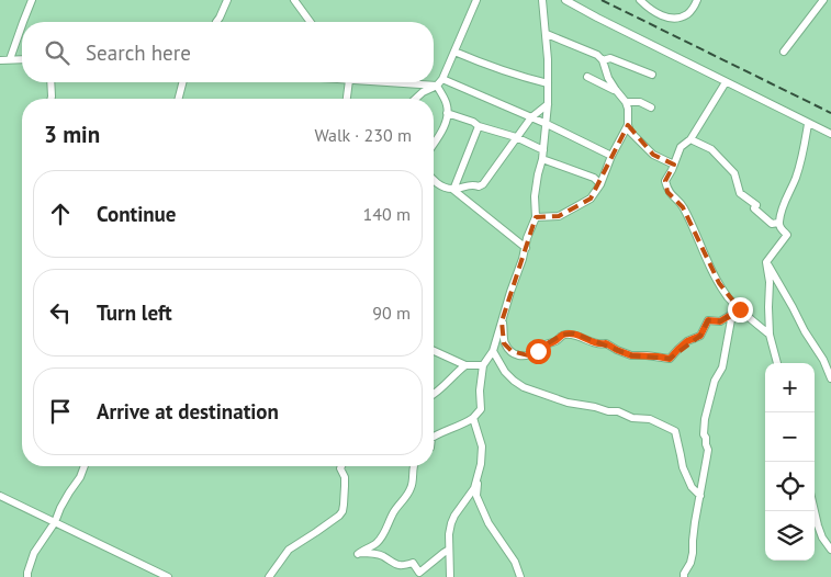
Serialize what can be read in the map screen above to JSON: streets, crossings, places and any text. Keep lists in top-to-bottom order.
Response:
{
  "page": {
    "search": "Search here",
    "heading": ["3 min", "Walk · 230 m"],
    "list": [
      ["Continue", "140 m"],
      ["Turn left", "90 m"],
      "Arrive at destination"
    ],
    "map_buttons": ["+", "−"]
  }
}
